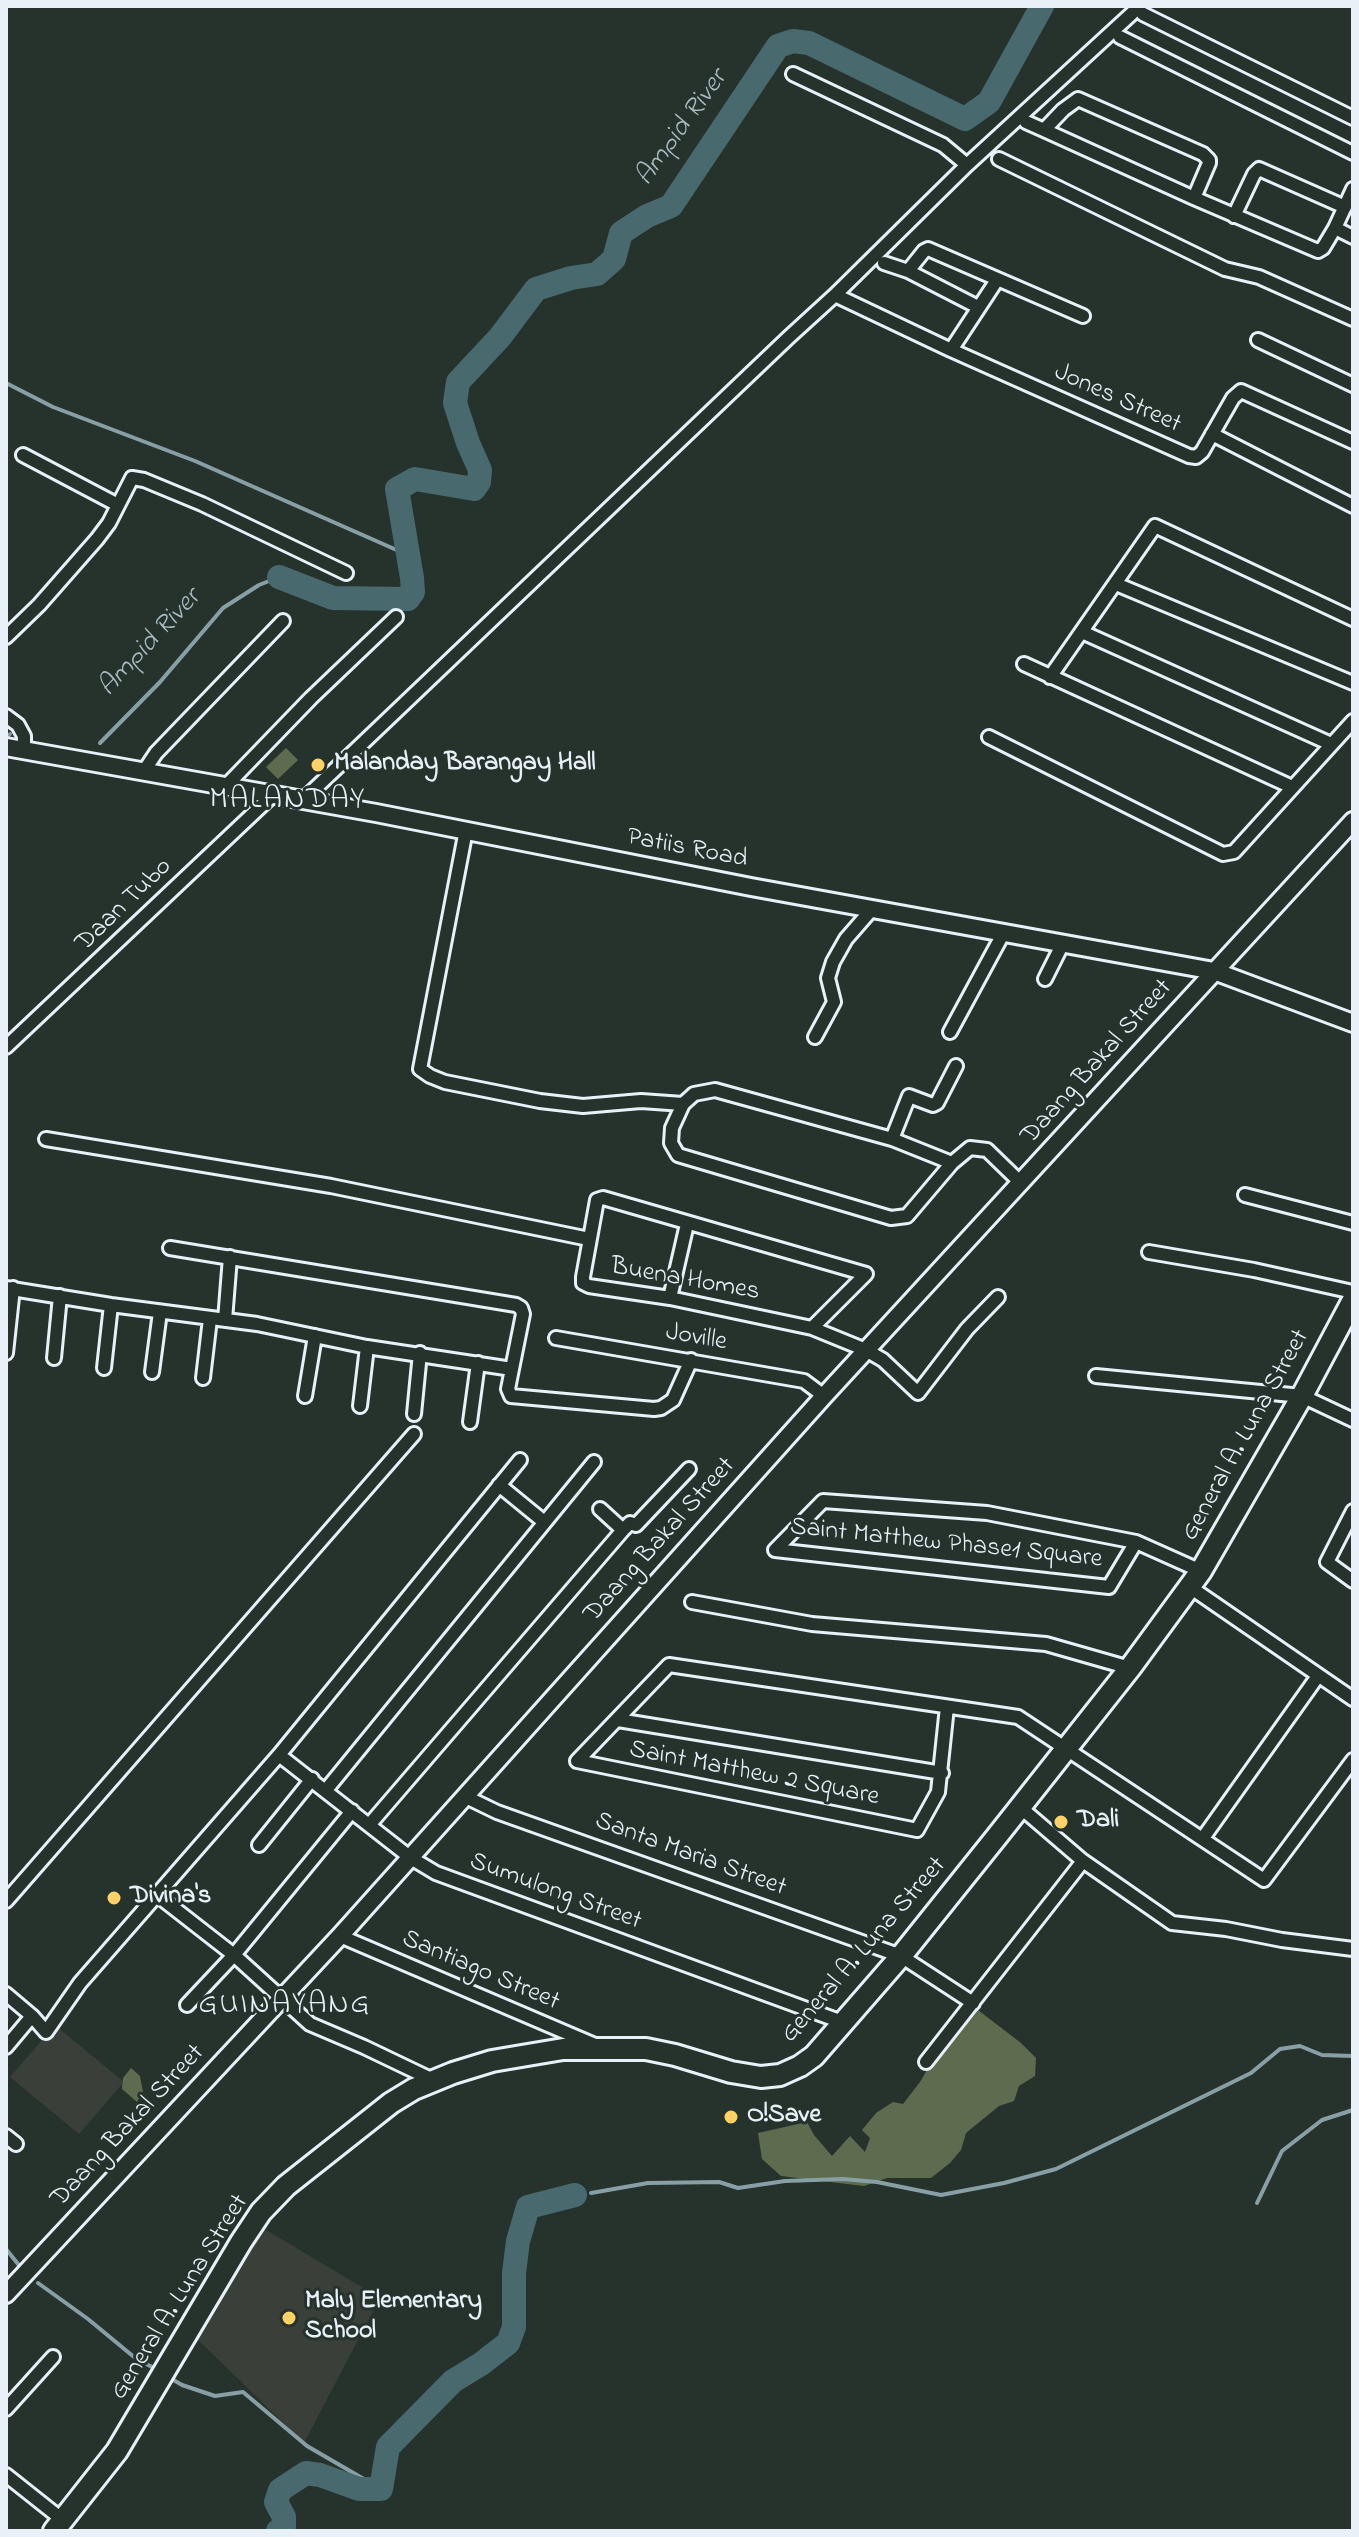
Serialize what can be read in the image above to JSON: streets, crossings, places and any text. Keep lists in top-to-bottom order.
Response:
{
  "streets": {
    "main road": ["General A. Luna Street"],
    "street": [
      "Jones Street",
      "Patiis Road",
      "Daan Tubo",
      "Daang Bakal Street",
      "Buena Homes",
      "Joville",
      "Saint Matthew Phase1 Square",
      "Saint Matthew 2 Square",
      "Santa Maria Street",
      "Sumulong Street",
      "Santiago Street"
    ]
  },
  "crossings": [
    ["Patiis Road", "Daan Tubo"],
    ["Patiis Road", "Daang Bakal Street"],
    ["Daang Bakal Street", "Buena Homes"],
    ["Daang Bakal Street", "Joville"],
    ["Daang Bakal Street", "Santa Maria Street"],
    ["Daang Bakal Street", "Sumulong Street"],
    ["Daang Bakal Street", "Santiago Street"],
    ["General A. Luna Street", "Saint Matthew Phase1 Square"],
    ["General A. Luna Street", "Saint Matthew 2 Square"],
    ["General A. Luna Street", "Santa Maria Street"],
    ["General A. Luna Street", "Sumulong Street"],
    ["General A. Luna Street", "Santiago Street"]
  ],
  "districts": ["MALANDAY", "GUINAYANG"],
  "water": ["Ampid River"],
  "places": [
    "Malanday Barangay Hall",
    "Dali",
    "Divina's",
    "O!Save",
    "Maly Elementary School"
  ]
}
